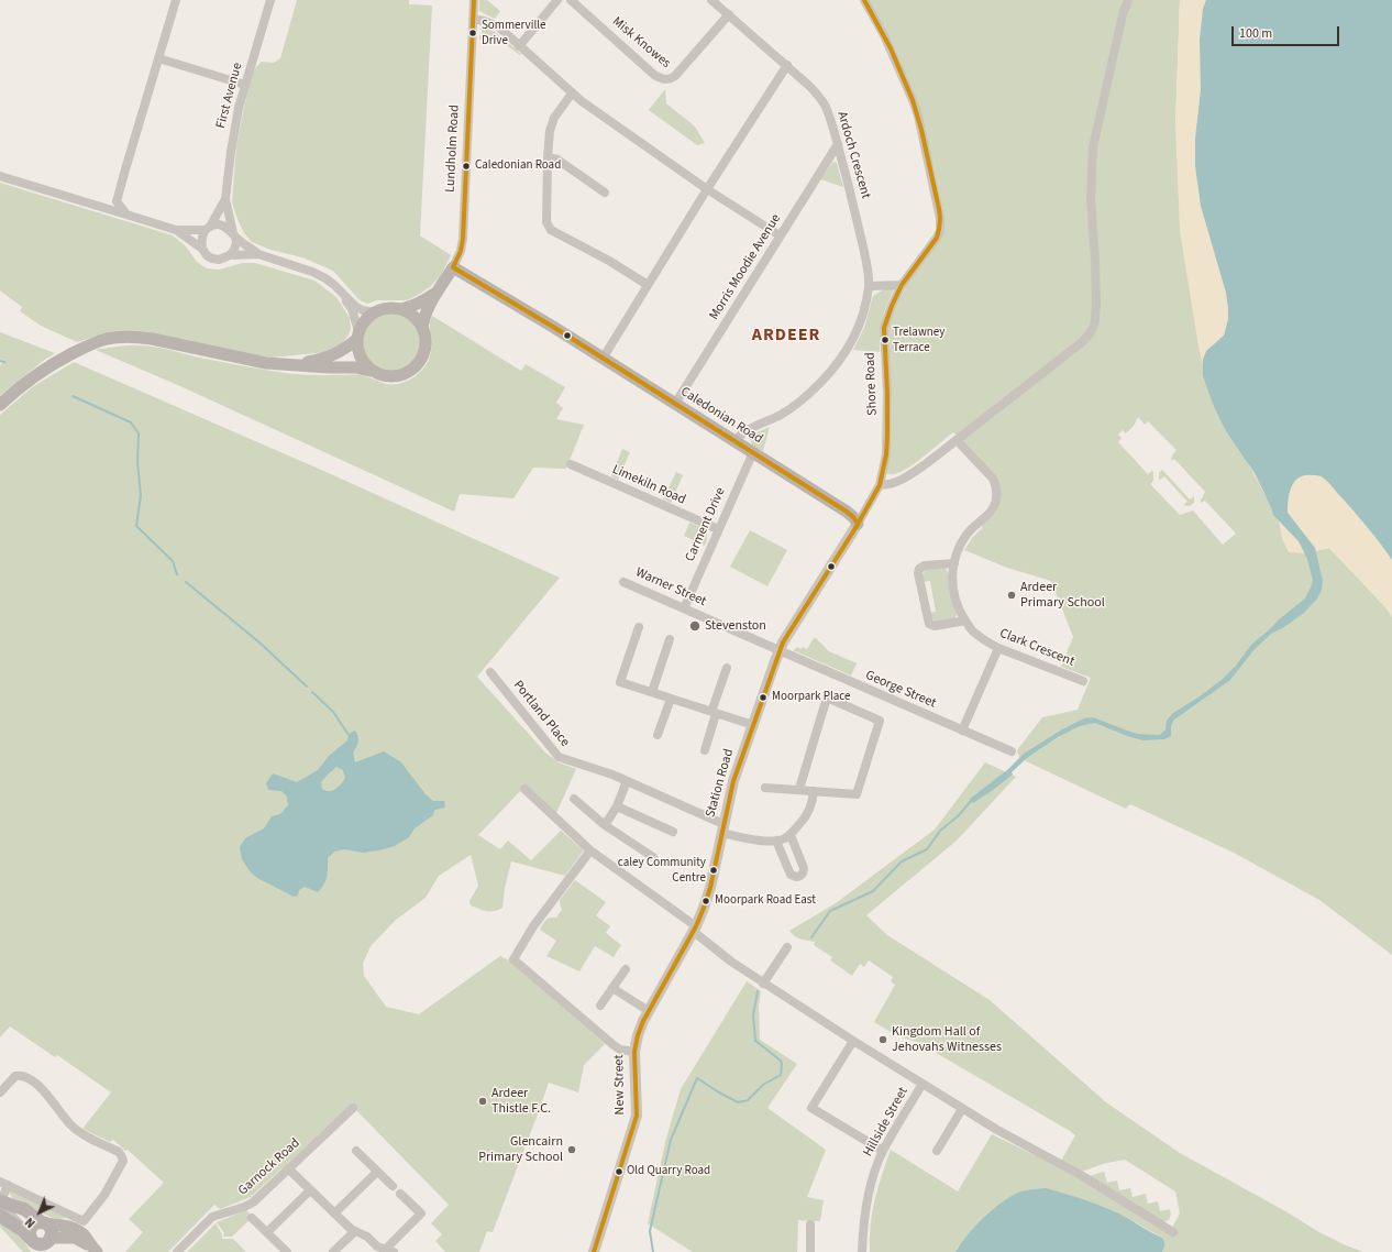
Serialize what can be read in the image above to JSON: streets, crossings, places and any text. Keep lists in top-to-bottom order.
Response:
{
  "streets": {
    "main road": ["Lundholm Road", "Caledonian Road"],
    "street": [
      "Misk Knowes",
      "First Avenue",
      "Ardoch Crescent",
      "Morris Moodie Avenue",
      "Shore Road",
      "Limekiln Road",
      "Carment Drive",
      "Warner Street",
      "Clark Crescent",
      "George Street",
      "Portland Place",
      "Station Road",
      "New Street",
      "Hillside Street",
      "Garnock Road"
    ]
  },
  "crossings": [
    ["Misk Knowes", "Ardoch Crescent"],
    ["Lundholm Road", "Caledonian Road"],
    ["Ardoch Crescent", "Morris Moodie Avenue"],
    ["Ardoch Crescent", "Caledonian Road"],
    ["Morris Moodie Avenue", "Caledonian Road"],
    ["Shore Road", "Caledonian Road"],
    ["Shore Road", "Warner Street"],
    ["Shore Road", "George Street"],
    ["Shore Road", "Station Road"],
    ["Caledonian Road", "Carment Drive"],
    ["Limekiln Road", "Carment Drive"],
    ["Carment Drive", "Warner Street"],
    ["Warner Street", "George Street"],
    ["Warner Street", "Station Road"],
    ["George Street", "Station Road"],
    ["Portland Place", "Station Road"],
    ["Station Road", "New Street"]
  ],
  "districts": ["ARDEER"],
  "places": [
    "Sommerville Drive",
    "Caledonian Road",
    "Trelawney Terrace",
    "Ardeer Primary School",
    "Stevenston",
    "Moorpark Place",
    "caley Community Centre",
    "Moorpark Road East",
    "Kingdom Hall of Jehovahs Witnesses",
    "Ardeer Thistle F.C.",
    "Glencairn Primary School",
    "Old Quarry Road"
  ],
  "scale_bar": "100 m",
  "north": "bottom left"
}
